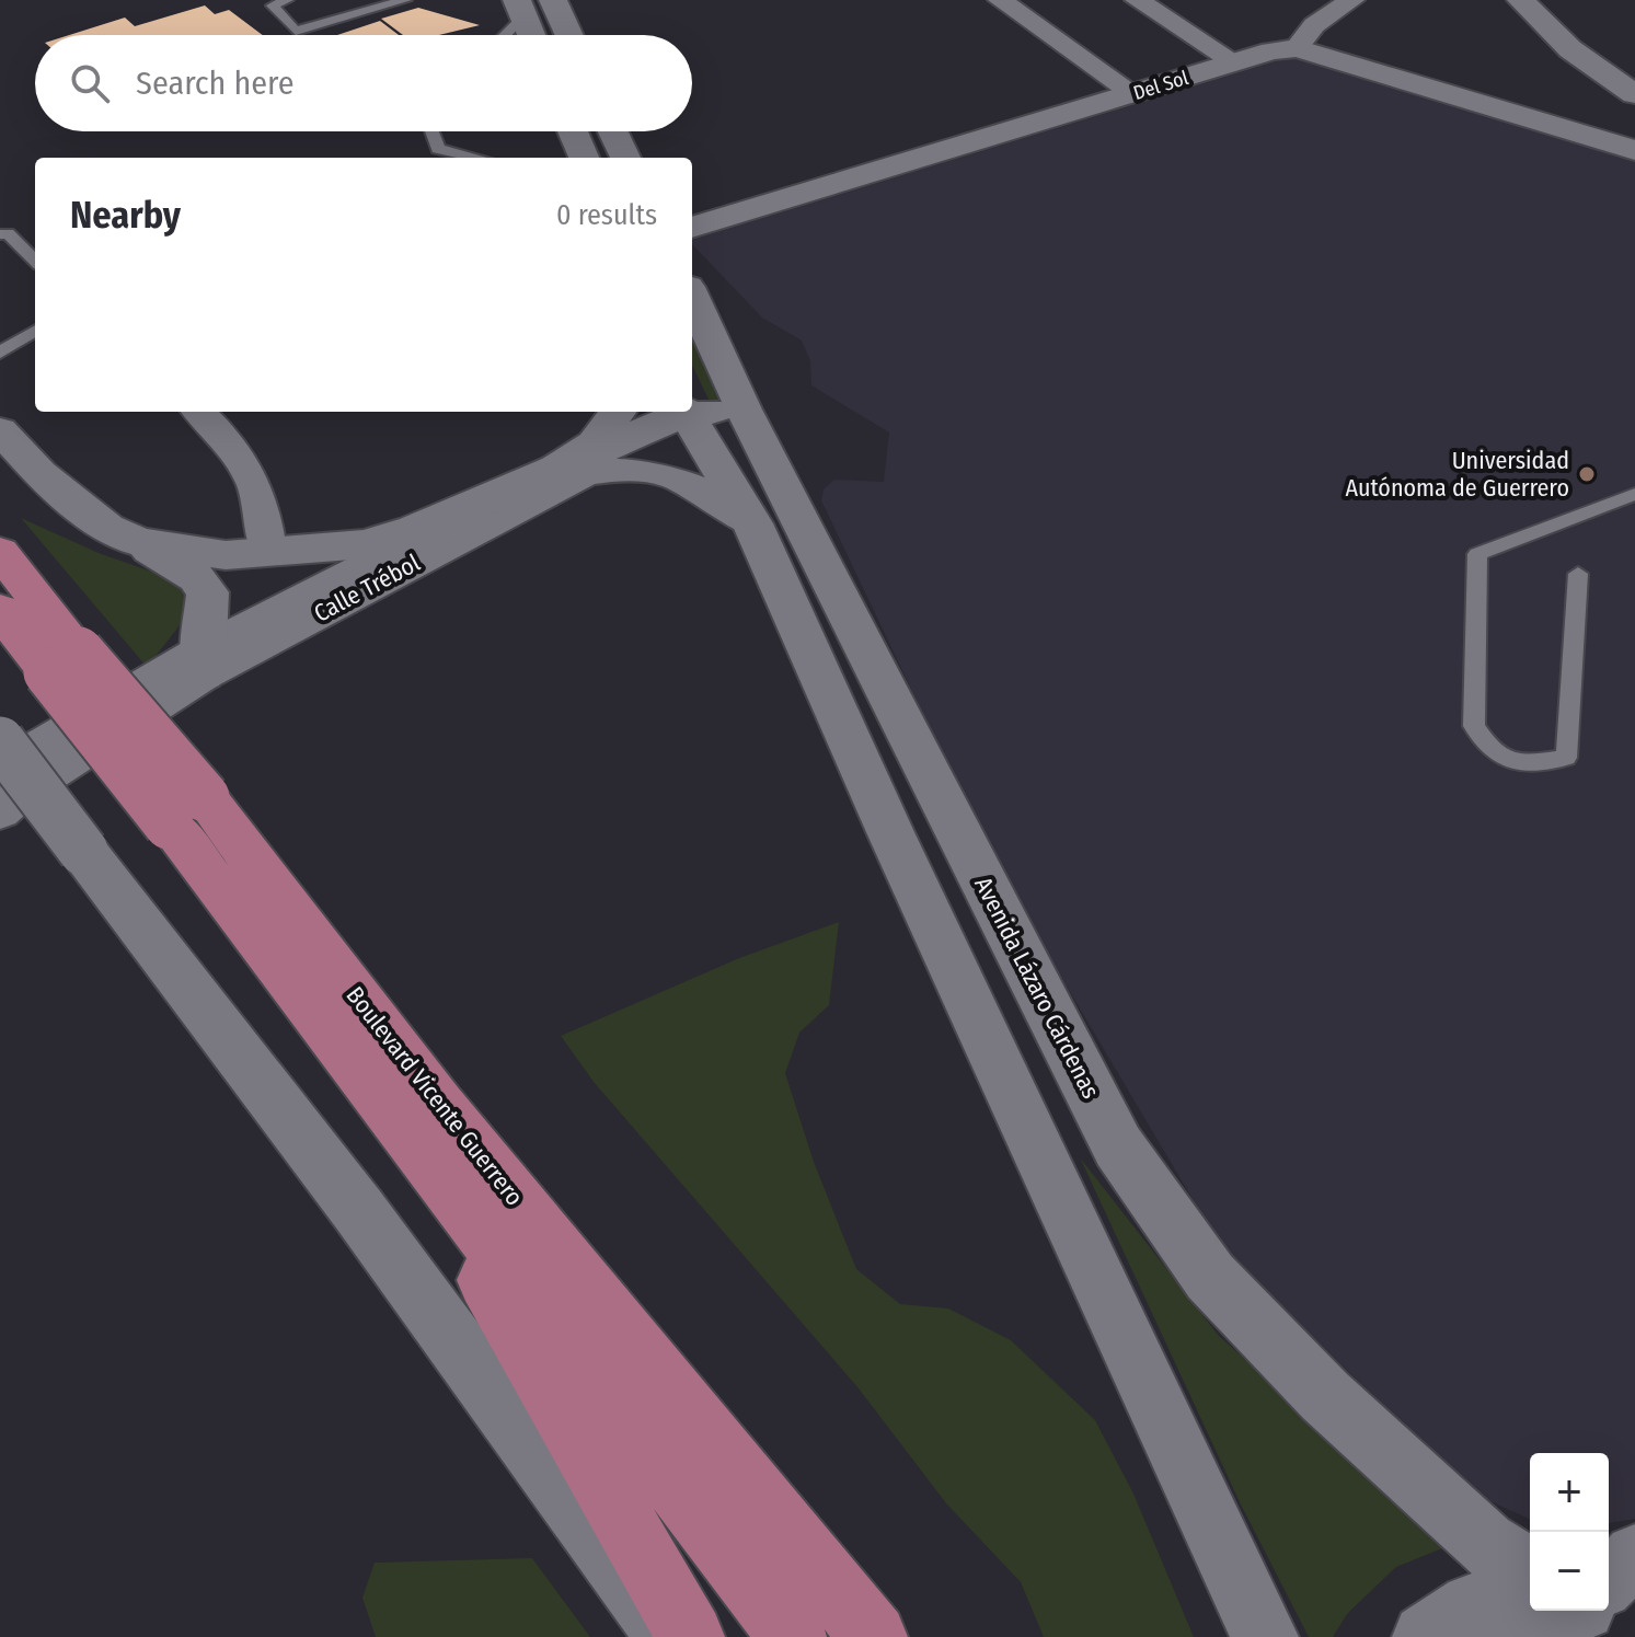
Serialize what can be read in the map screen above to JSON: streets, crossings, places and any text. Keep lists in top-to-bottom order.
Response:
{
  "streets": {
    "highway": ["Boulevard Vicente Guerrero"],
    "main road": ["Del Sol", "Calle Trébol", "Avenida Lázaro Cárdenas"]
  },
  "places": ["Universidad Autónoma de Guerrero"],
  "page": {
    "search": "Search here",
    "heading": ["Nearby", "0 results"],
    "map_buttons": ["+", "−"]
  }
}
